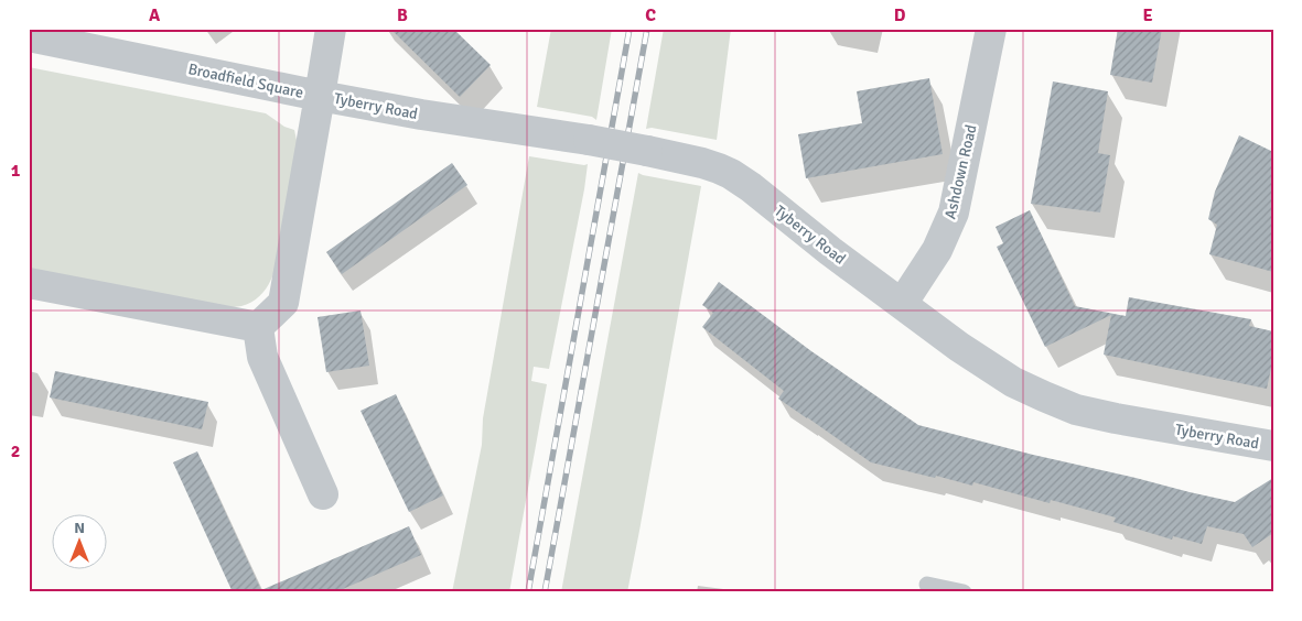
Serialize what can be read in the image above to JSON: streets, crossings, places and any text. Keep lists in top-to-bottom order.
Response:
{
  "streets": {
    "street": ["Broadfield Square", "Tyberry Road", "Ashdown Road"]
  },
  "crossings": [
    ["Broadfield Square", "Tyberry Road"],
    ["Tyberry Road", "Ashdown Road"]
  ],
  "north": "top",
  "grid": {
    "columns": [
      "A",
      "B",
      "C",
      "D",
      "E"
    ],
    "rows": ["1", "2"]
  }
}
